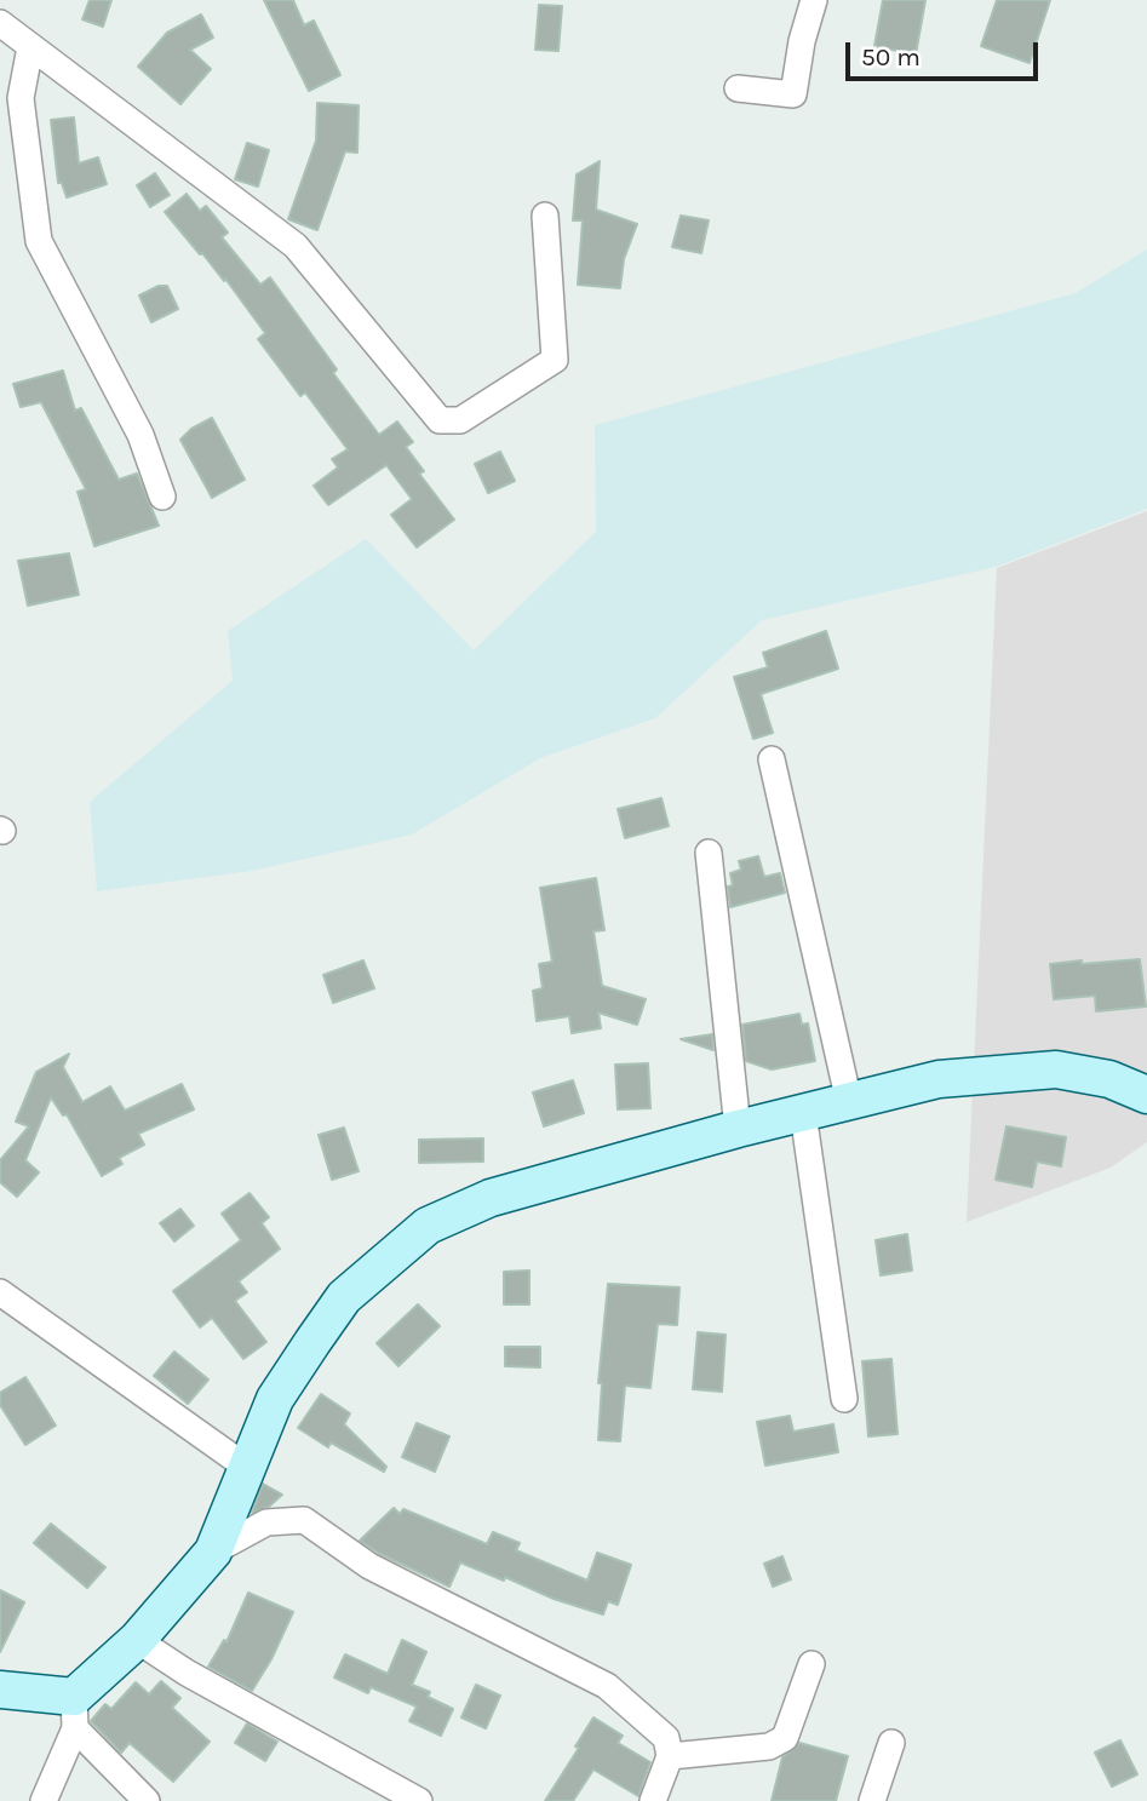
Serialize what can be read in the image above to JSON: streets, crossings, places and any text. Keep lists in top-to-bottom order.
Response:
{
  "scale_bar": "50 m"
}
